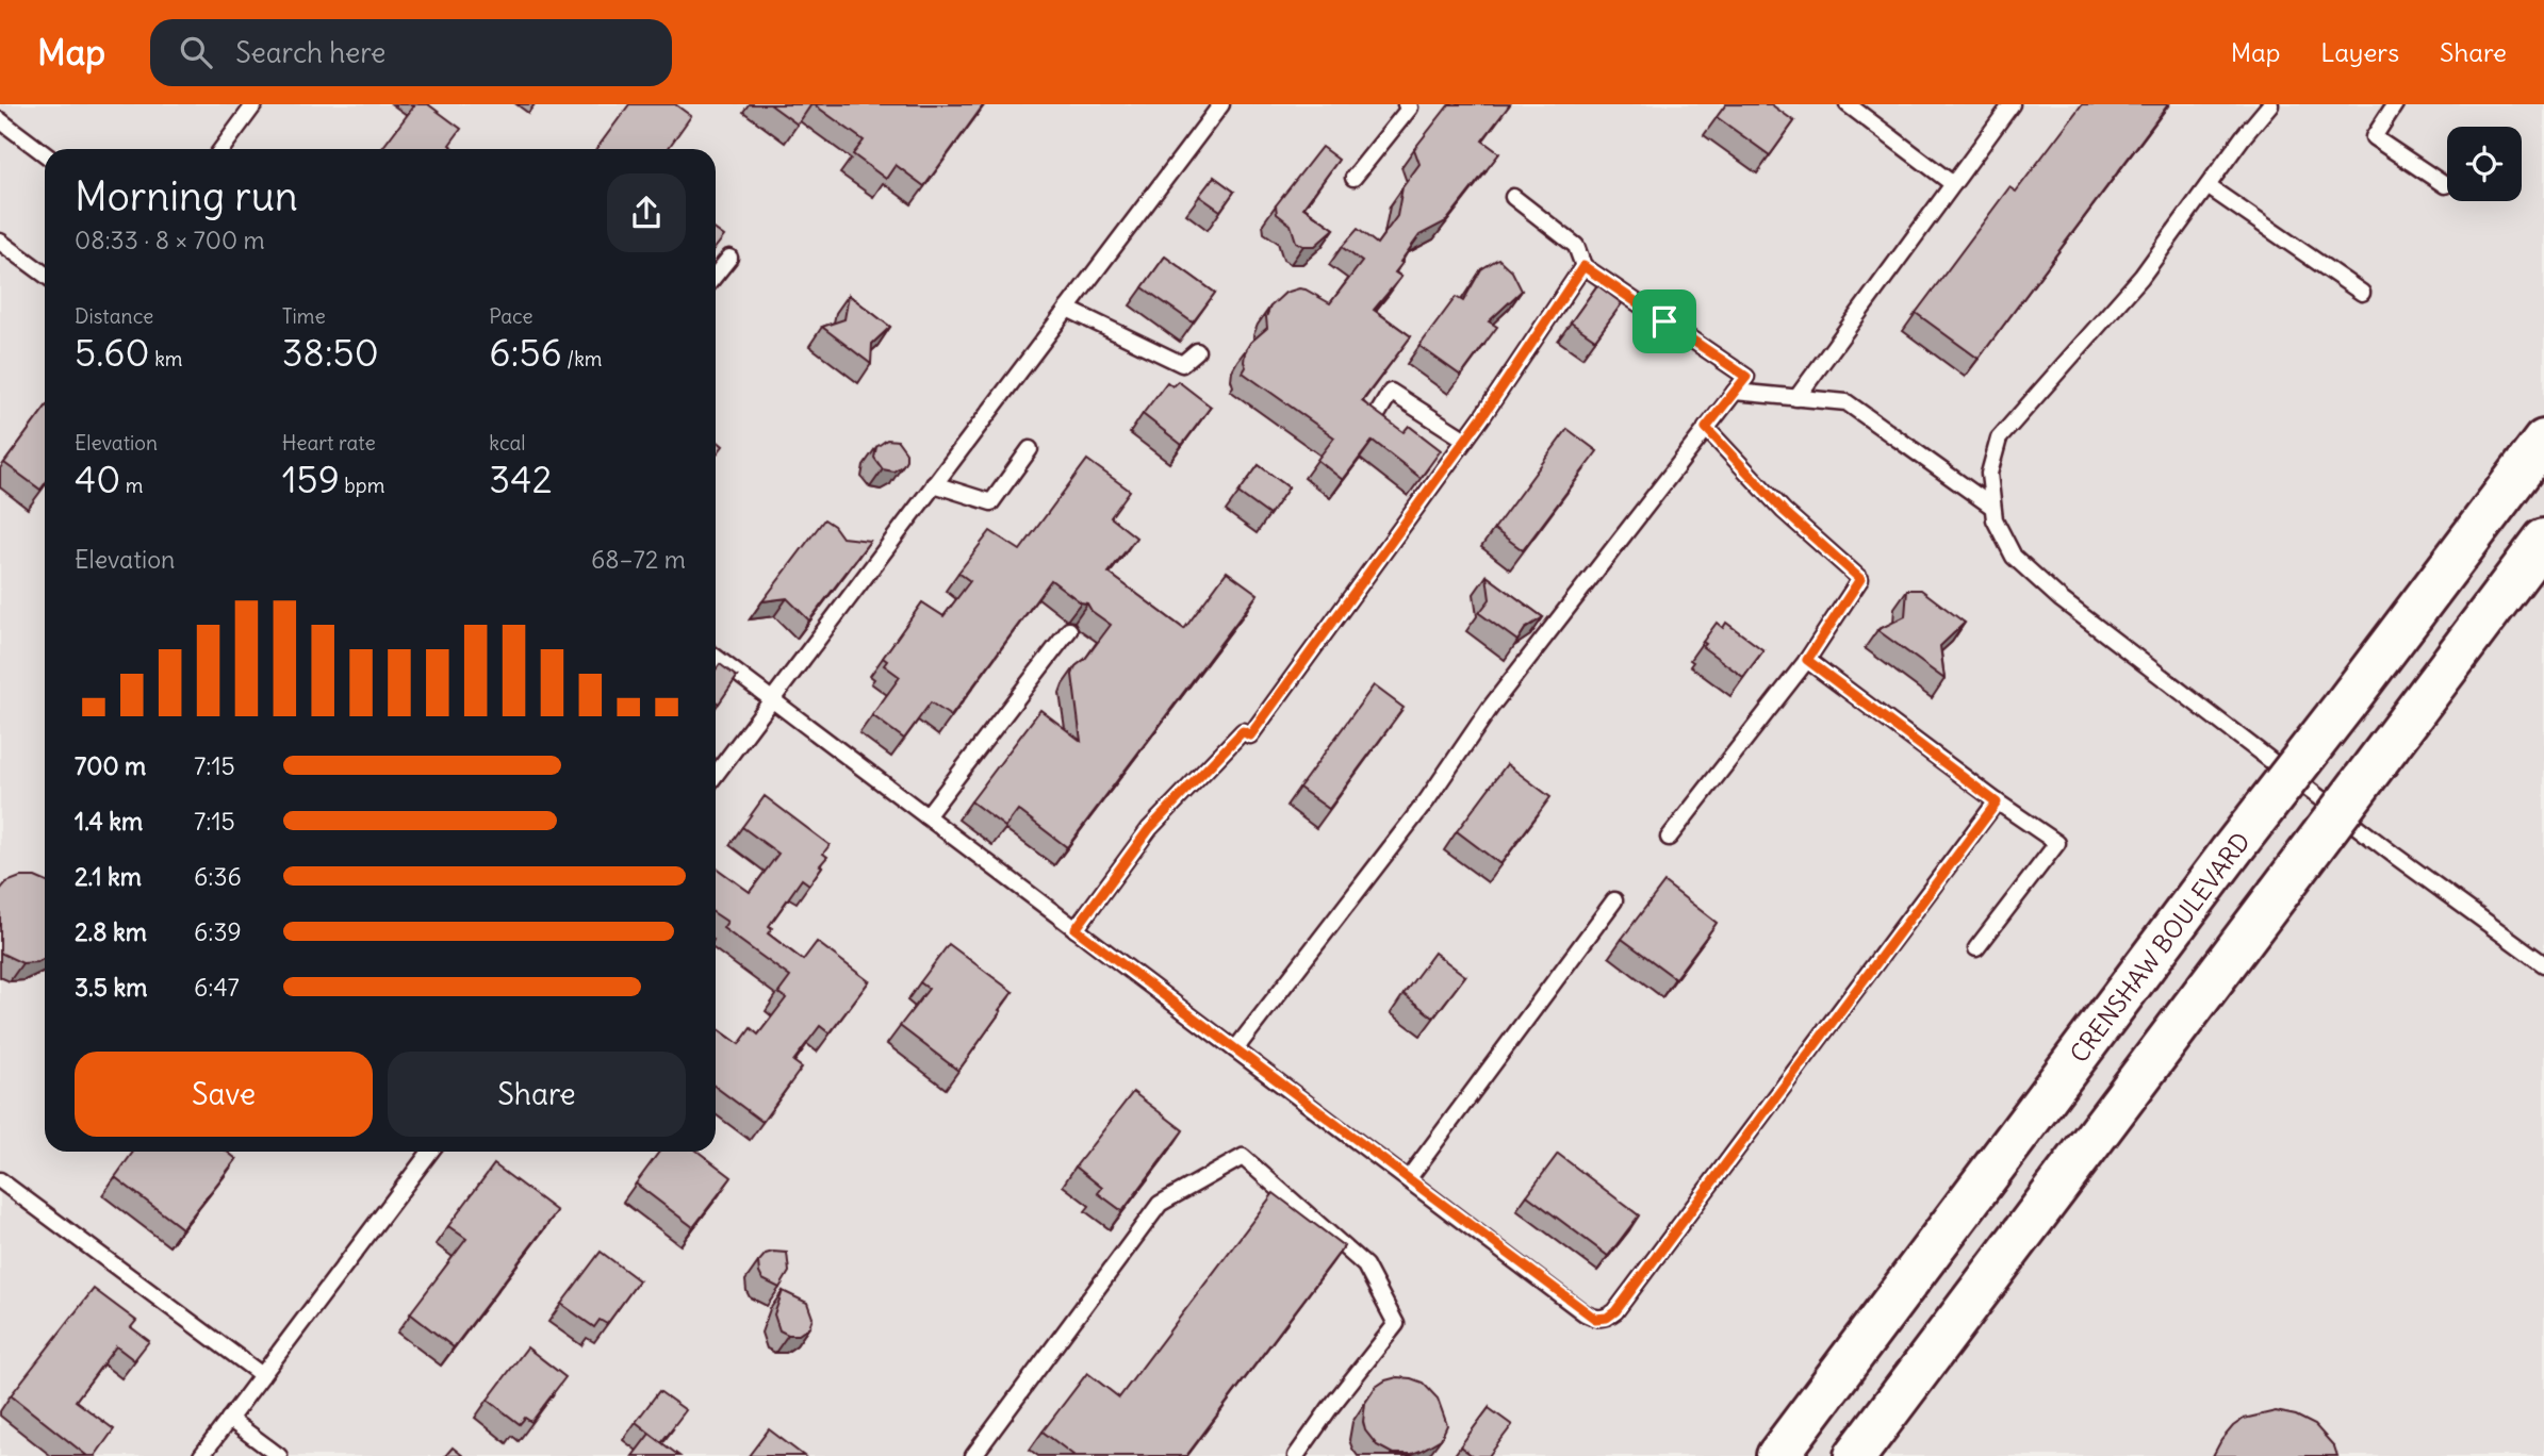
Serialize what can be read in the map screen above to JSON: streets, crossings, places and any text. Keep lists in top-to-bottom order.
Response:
{
  "streets": {
    "main road": ["CRENSHAW BOULEVARD"]
  },
  "page": {
    "header": "Map",
    "search": "Search here",
    "nav": ["Map", "Layers", "Share"],
    "heading": ["Morning run", "08:33 · 8 × 700 m"],
    "stats": [
      ["Distance", "5.60 km"],
      ["Time", "38:50"],
      ["Pace", "6:56 /km"],
      ["Elevation", "40 m"],
      ["Heart rate", "159 bpm"],
      ["kcal", "342"]
    ],
    "chart": ["Elevation", "68–72 m"],
    "list": [
      {
        "name": "700 m",
        "note": "7:15"
      },
      {
        "name": "1.4 km",
        "note": "7:15"
      },
      {
        "name": "2.1 km",
        "note": "6:36"
      },
      {
        "name": "2.8 km",
        "note": "6:39"
      },
      {
        "name": "3.5 km",
        "note": "6:47"
      }
    ],
    "buttons": ["Save", "Share"]
  }
}
